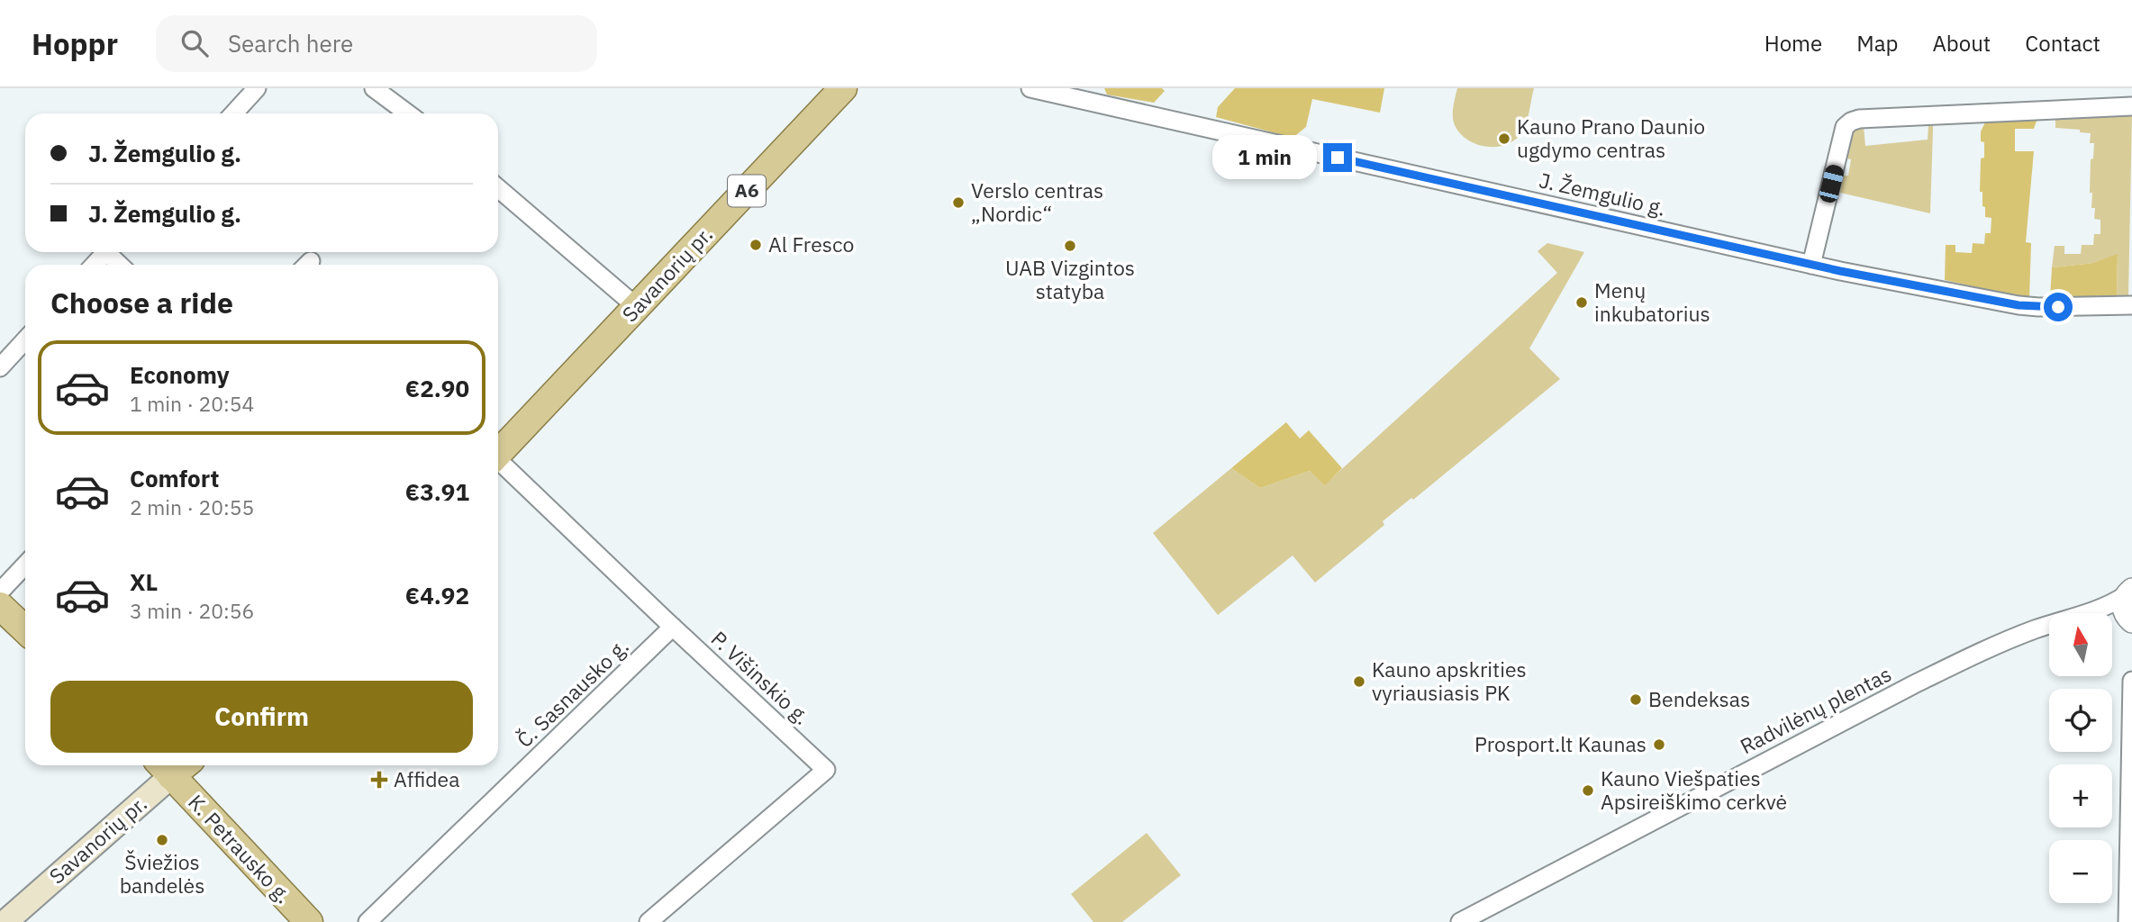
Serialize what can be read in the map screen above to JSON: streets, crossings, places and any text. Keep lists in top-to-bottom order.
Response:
{
  "streets": {
    "main road": ["A6", "Savanorių pr.", "K. Petrausko g."],
    "street": [
      "J. Žemgulio g.",
      "P. Višinskio g.",
      "Č. Sasnausko g.",
      "Radvilėnų plentas"
    ]
  },
  "crossings": [
    ["Savanorių pr.", "K. Petrausko g."],
    ["P. Višinskio g.", "Č. Sasnausko g."]
  ],
  "places": {
    "other": [
      "Kauno Prano Daunio ugdymo centras",
      "Verslo centras „Nordic“",
      "Al Fresco",
      "UAB Vizgintos statyba",
      "Menų inkubatorius",
      "Kauno apskrities vyriausiasis PK",
      "Bendeksas",
      "Prosport.lt Kaunas",
      "Kauno Viešpaties Apsireiškimo cerkvė",
      "Šviežios bandelės"
    ],
    "health": ["Affidea"]
  },
  "north": "top",
  "page": {
    "header": "Hoppr",
    "search": "Search here",
    "nav": [
      "Home",
      "Map",
      "About",
      "Contact"
    ],
    "banner": ["J. Žemgulio g.", "J. Žemgulio g."],
    "bubble": "1 min",
    "heading": "Choose a ride",
    "list": [
      {
        "name": "Economy",
        "note": "1 min · 20:54",
        "value": "€2.90"
      },
      {
        "name": "Comfort",
        "note": "2 min · 20:55",
        "value": "€3.91"
      },
      {
        "name": "XL",
        "note": "3 min · 20:56",
        "value": "€4.92"
      }
    ],
    "map_buttons": ["+", "−"],
    "buttons": "Confirm"
  }
}
